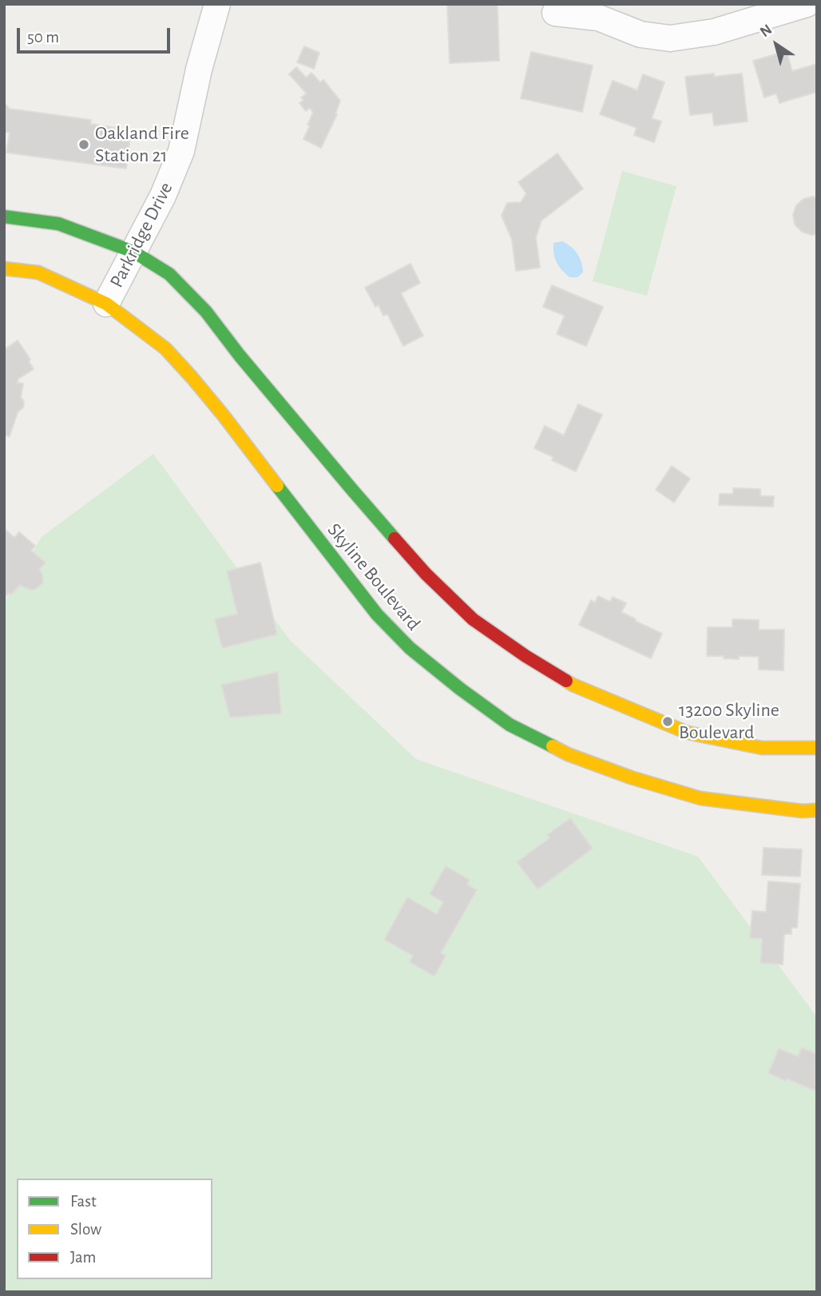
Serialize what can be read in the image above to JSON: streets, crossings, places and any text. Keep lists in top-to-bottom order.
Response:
{
  "streets": {
    "main road": ["Skyline Boulevard"],
    "street": ["Parkridge Drive"]
  },
  "crossings": [
    ["Parkridge Drive", "Skyline Boulevard"]
  ],
  "places": ["Oakland Fire Station 21", "13200 Skyline Boulevard"],
  "legend": ["Fast", "Slow", "Jam"],
  "scale_bar": "50 m",
  "north": "top left"
}
